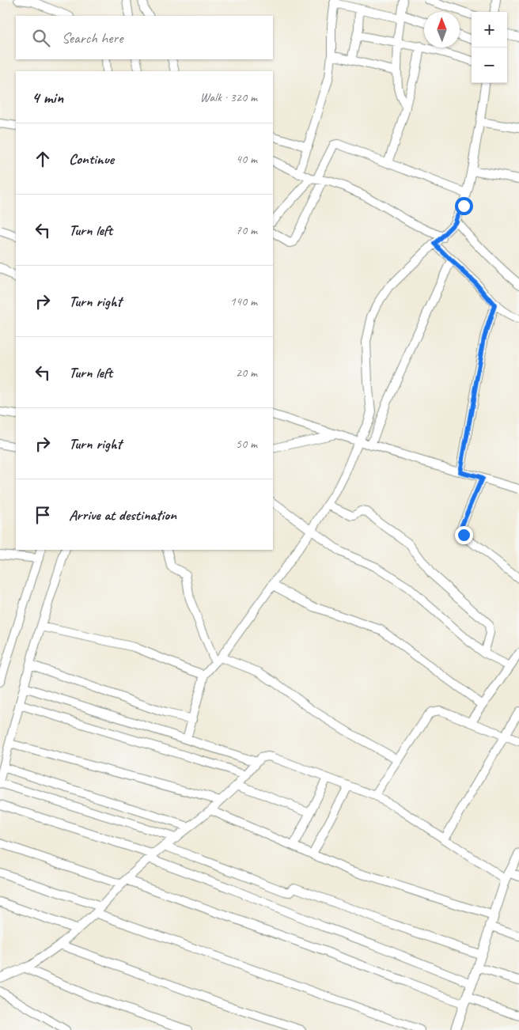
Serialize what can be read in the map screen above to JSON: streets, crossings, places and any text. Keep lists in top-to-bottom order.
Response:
{
  "north": "top",
  "page": {
    "map_buttons": ["+", "−"],
    "search": "Search here",
    "heading": ["4 min", "Walk · 320 m"],
    "list": [
      ["Continue", "40 m"],
      ["Turn left", "70 m"],
      ["Turn right", "140 m"],
      ["Turn left", "20 m"],
      ["Turn right", "50 m"],
      "Arrive at destination"
    ]
  }
}
